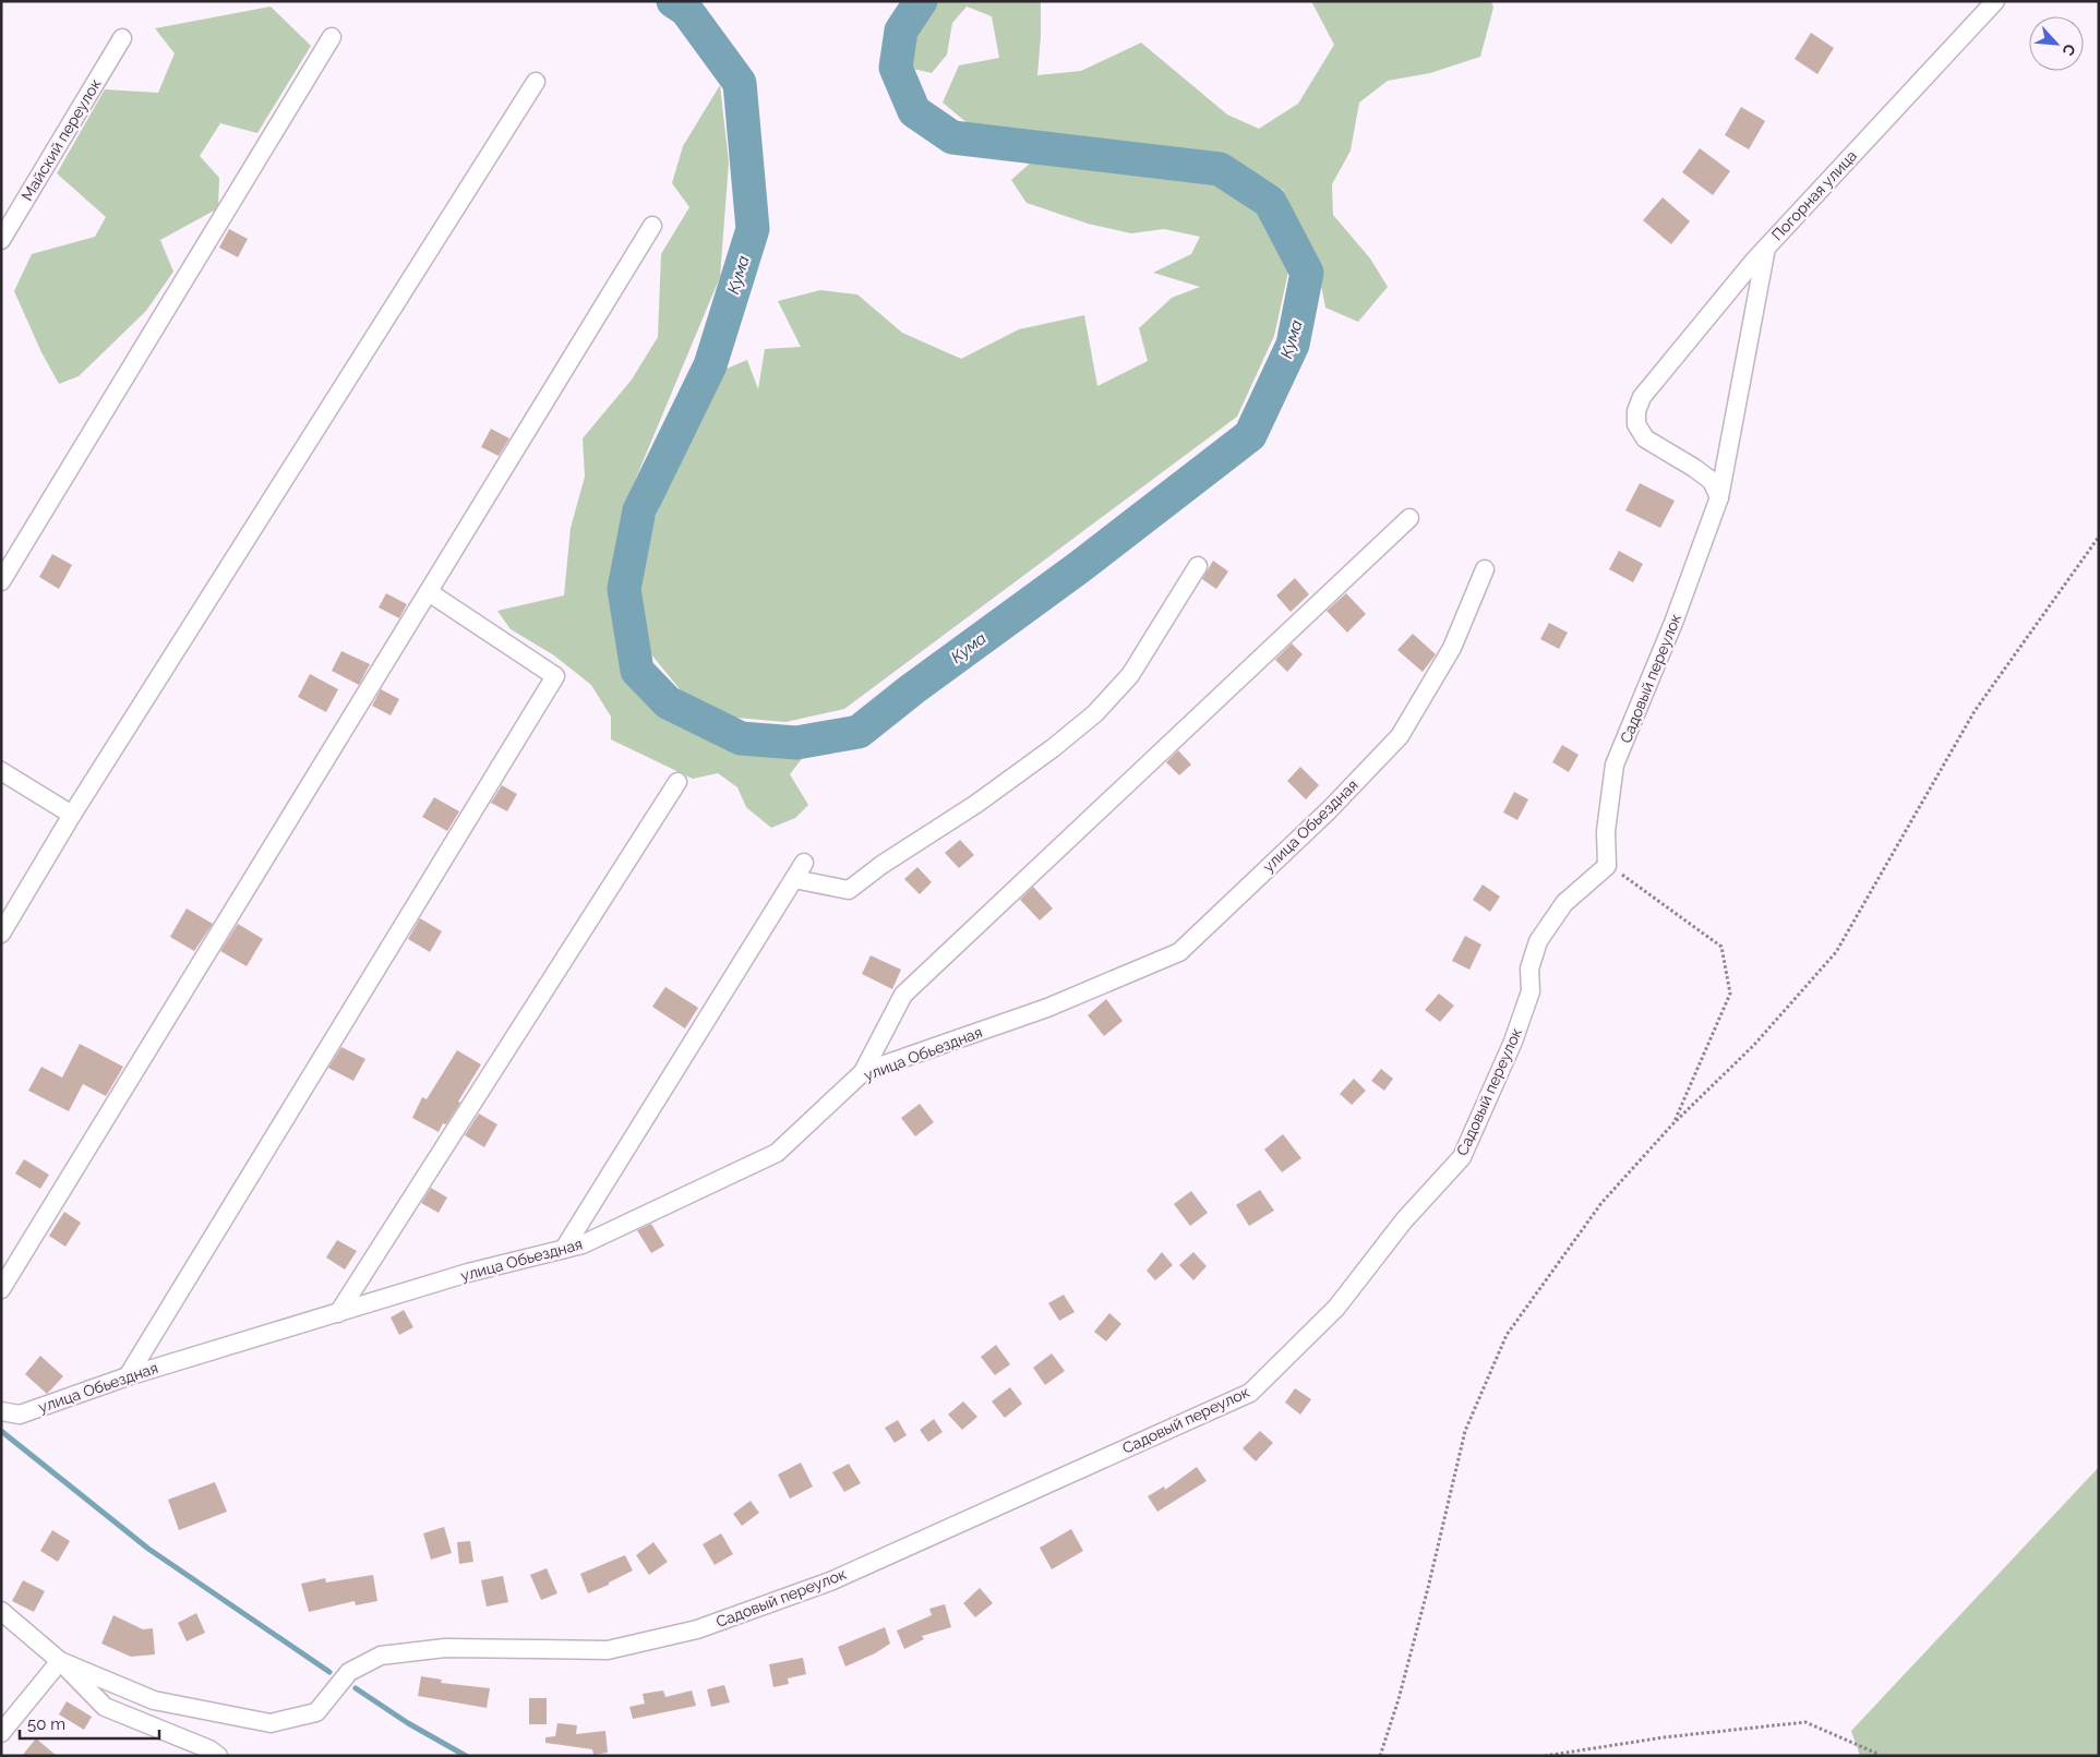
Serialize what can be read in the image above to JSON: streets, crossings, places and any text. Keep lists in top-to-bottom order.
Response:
{
  "streets": {
    "street": [
      "Майский переулок",
      "Погорная улица",
      "Садовый переулок",
      "улица Обьездная"
    ]
  },
  "crossings": [
    ["Погорная улица", "Садовый переулок"]
  ],
  "water": ["Кума"],
  "scale_bar": "50 m",
  "north": "bottom right"
}
